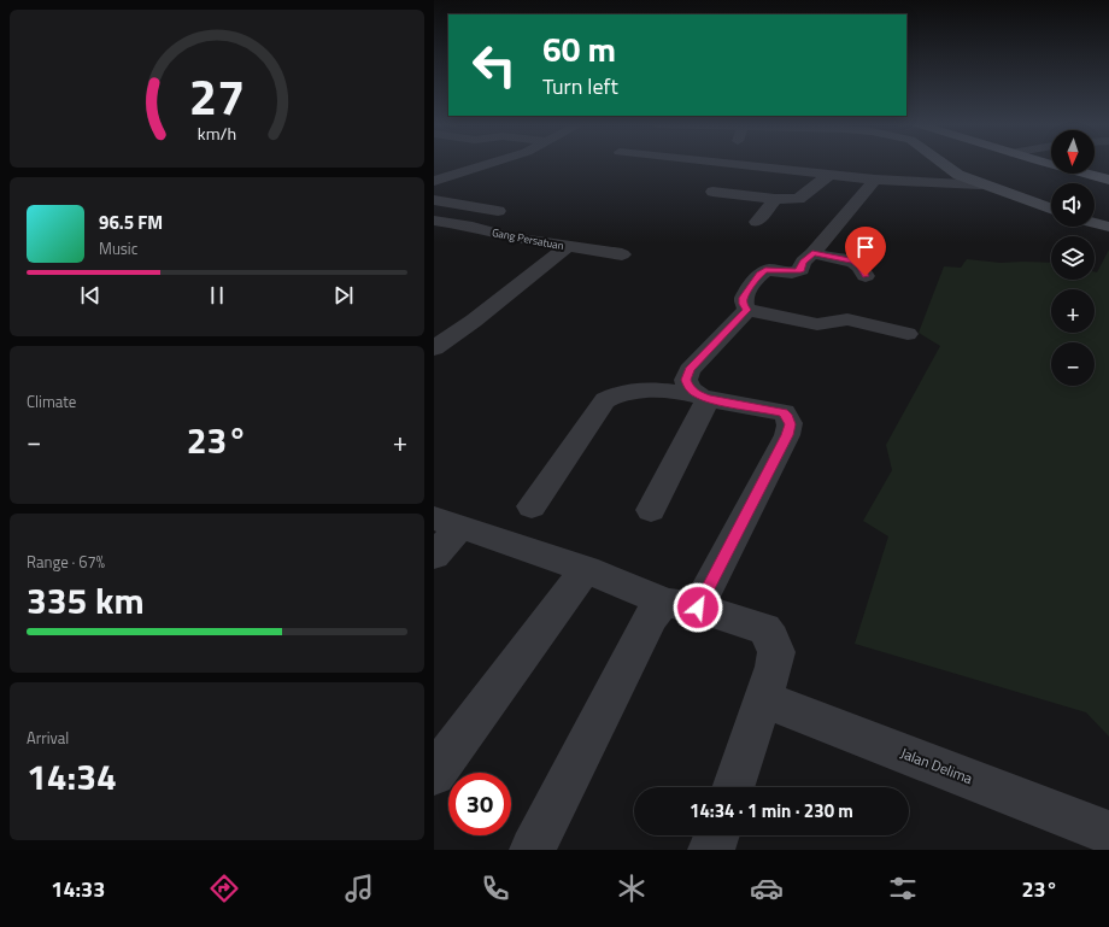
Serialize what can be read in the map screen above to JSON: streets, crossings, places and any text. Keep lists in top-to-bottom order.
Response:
{
  "streets": {
    "street": ["Gang Persatuan", "Jalan Delima"]
  },
  "north": "bottom",
  "page": {
    "turn": ["60 m", "Turn left"],
    "map_buttons": ["+", "−"],
    "song": ["96.5 FM", "Music"],
    "tile": [
      "Climate",
      ["Range · 67%", "335 km"],
      ["Arrival", "14:34"]
    ],
    "heat": ["−", "23°", "+"],
    "limit": "30",
    "trip": "14:34 · 1 min · 230 m",
    "tabs": ["14:33", "23°"],
    "gauge": ["27", "km/h"]
  }
}
